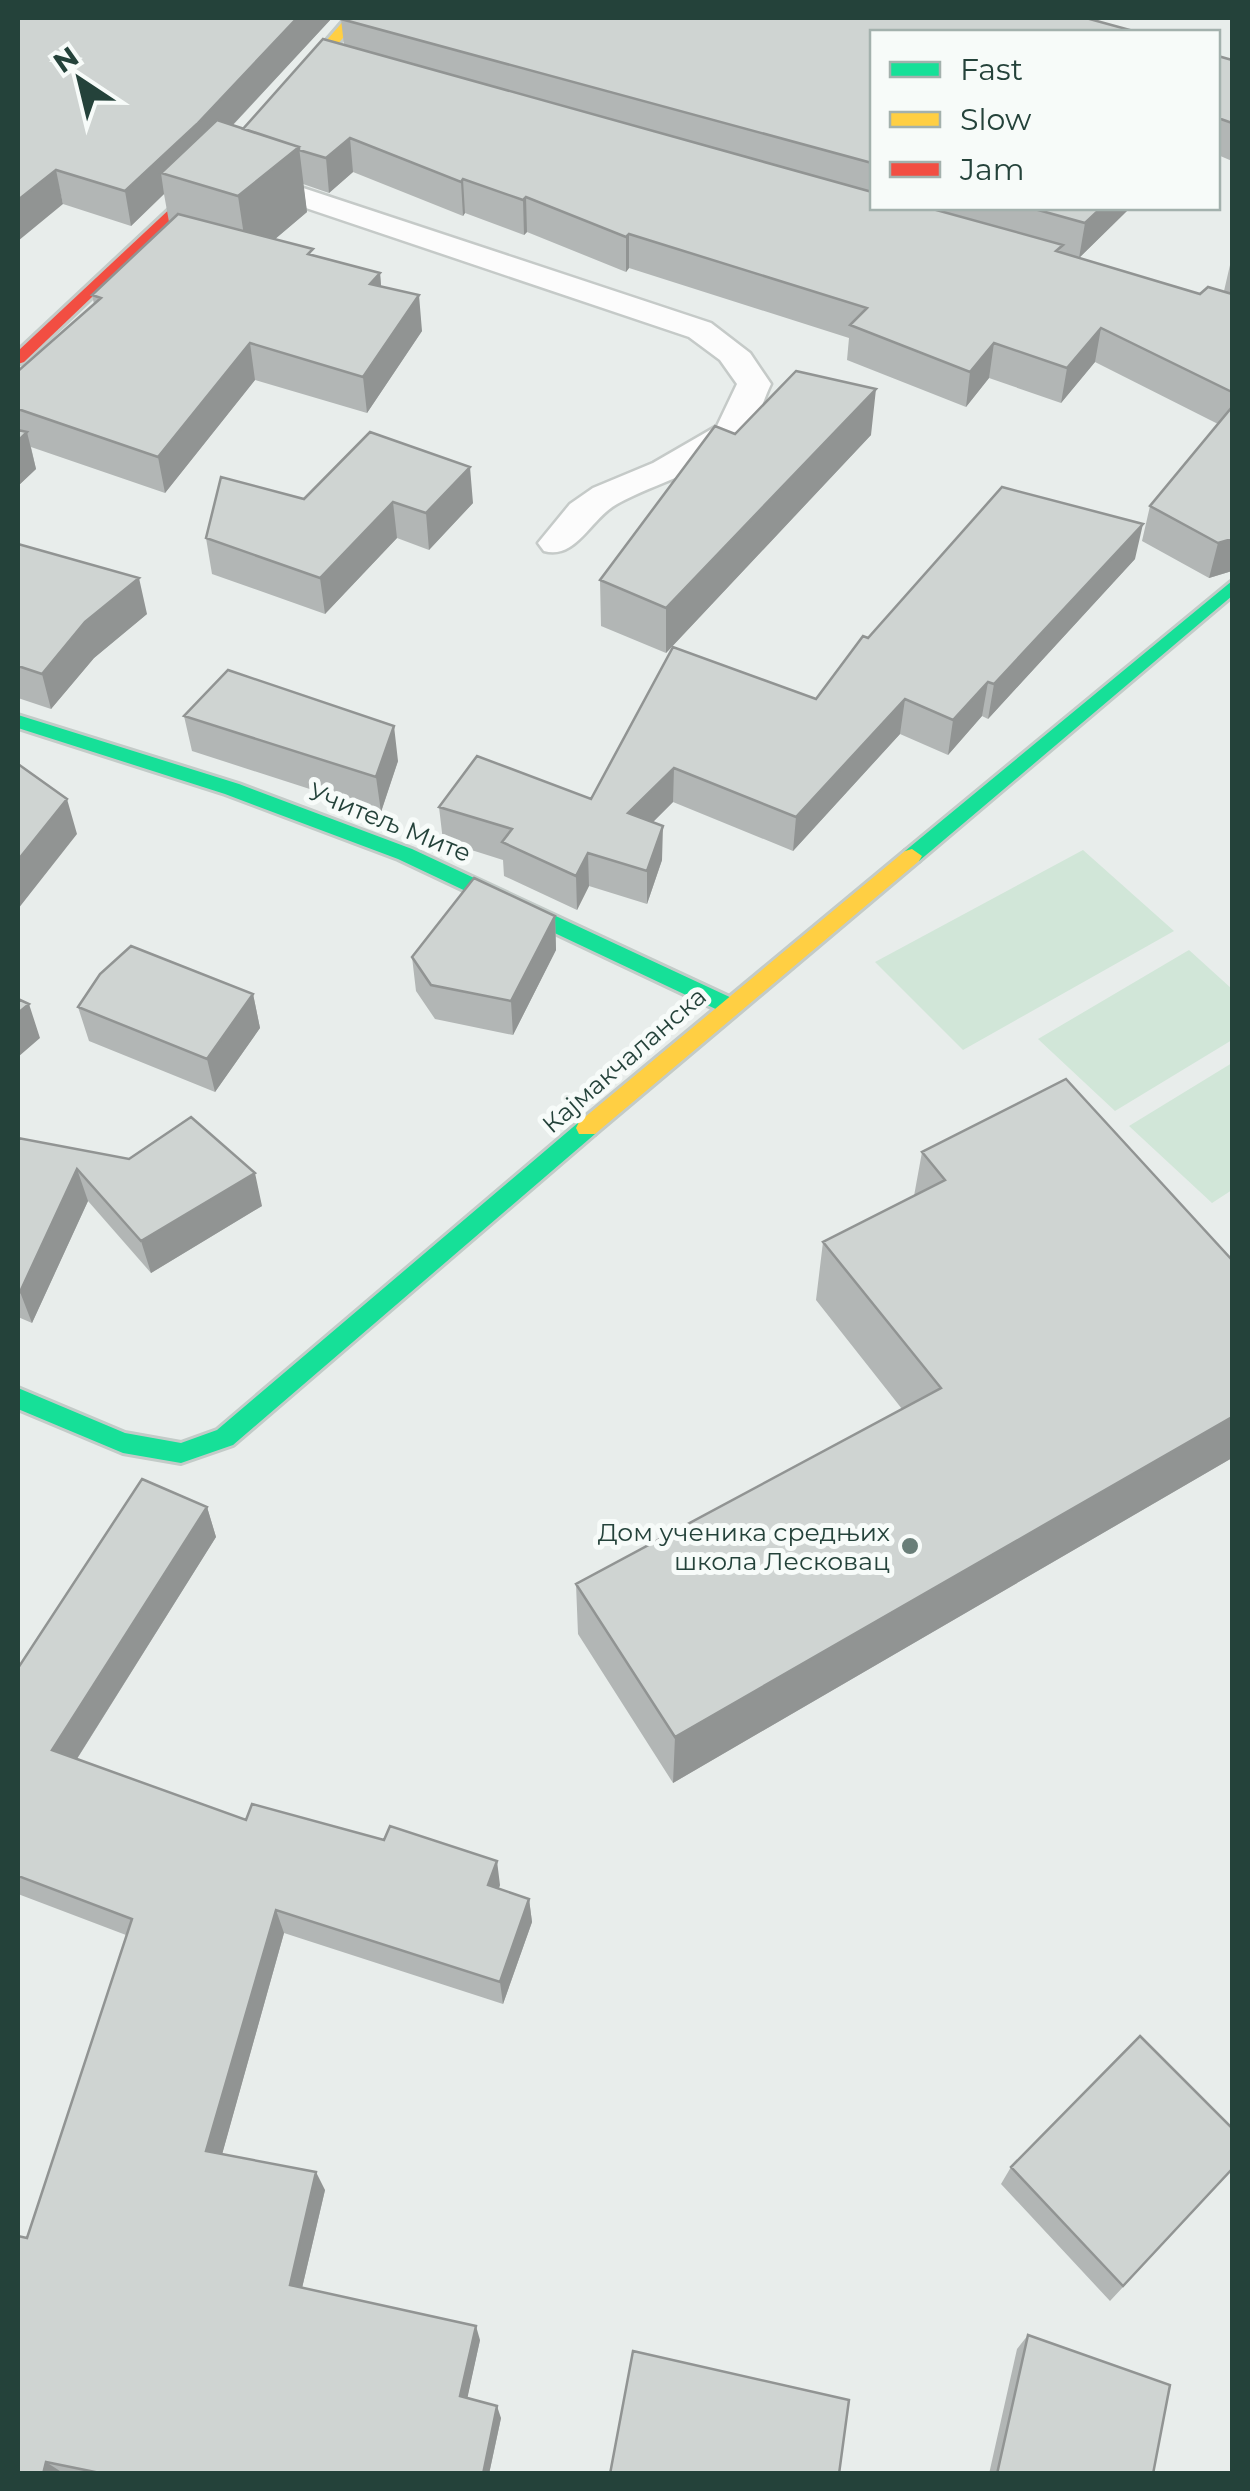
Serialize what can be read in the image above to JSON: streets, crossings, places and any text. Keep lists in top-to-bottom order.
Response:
{
  "streets": {
    "street": ["Учитељ Мите", "Кајмакчаланска"]
  },
  "crossings": [
    ["Учитељ Мите", "Кајмакчаланска"]
  ],
  "places": ["Дом ученика средњих школа Лесковац"],
  "legend": ["Fast", "Slow", "Jam"],
  "north": "top left"
}
